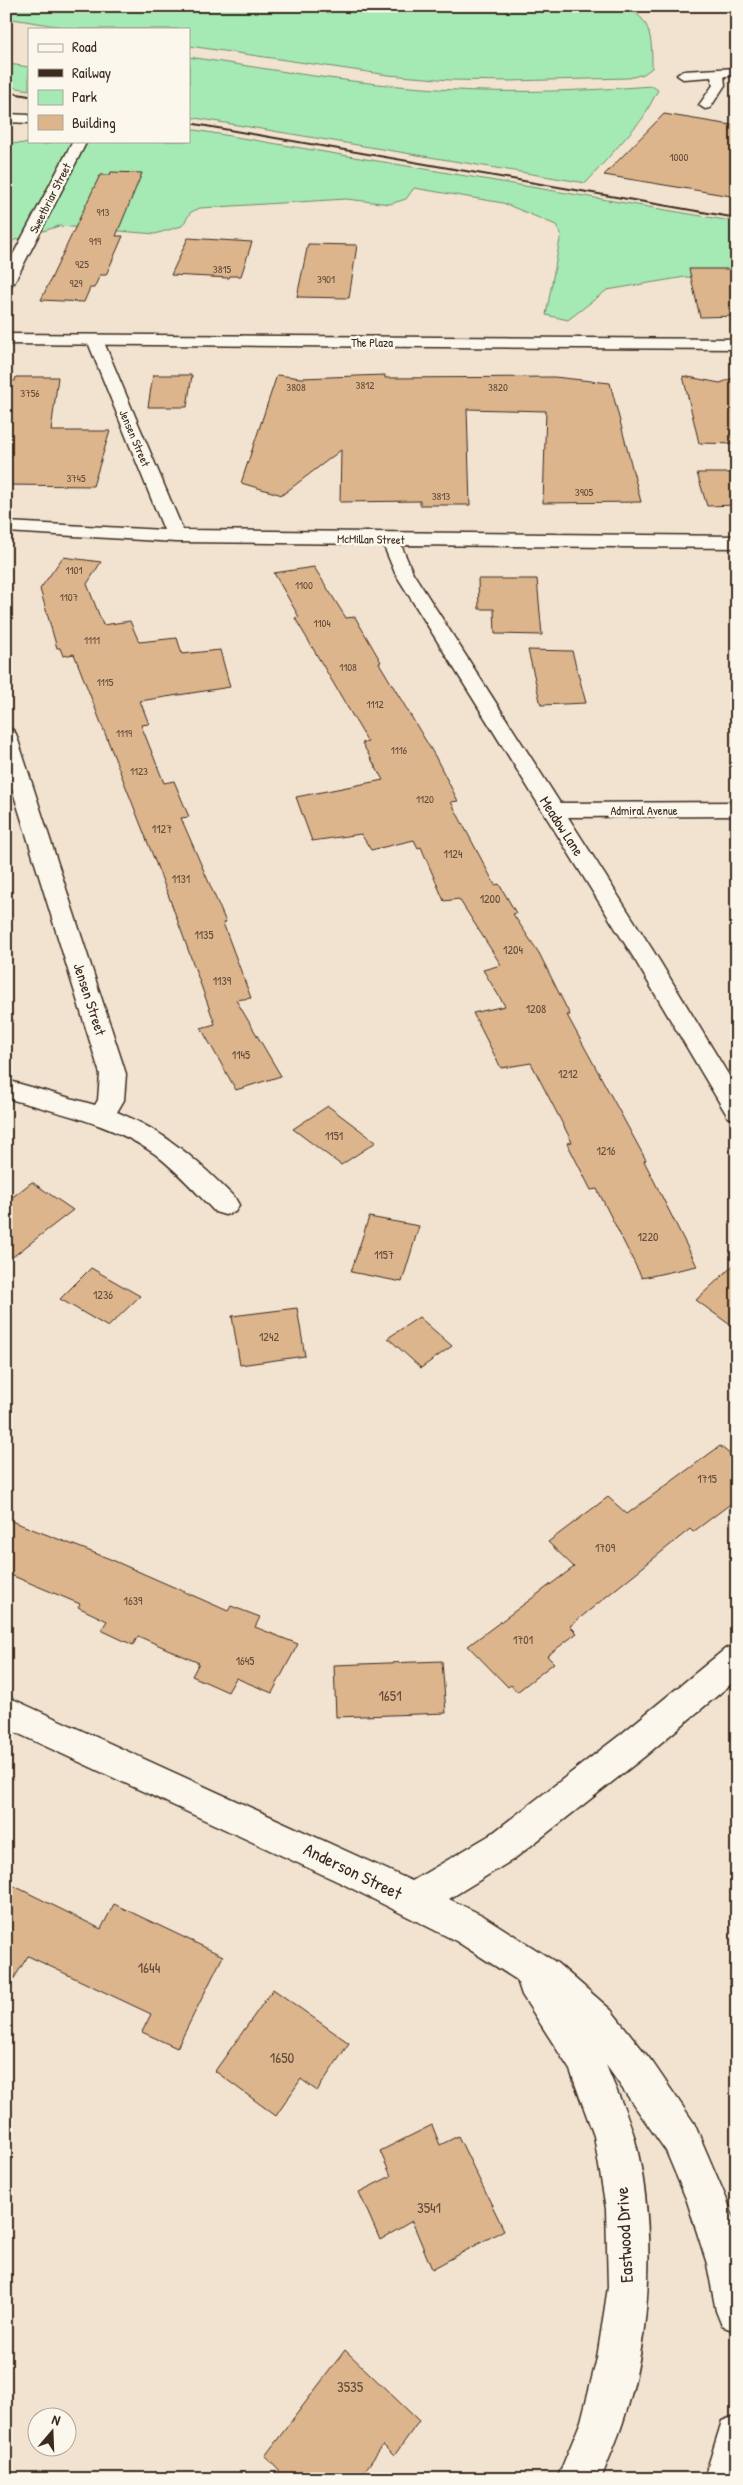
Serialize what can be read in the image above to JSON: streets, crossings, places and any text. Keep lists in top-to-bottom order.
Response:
{
  "streets": {
    "street": [
      "Sweetbriar Street",
      "The Plaza",
      "Jensen Street",
      "McMillan Street",
      "Admiral Avenue",
      "Meadow Lane",
      "Anderson Street",
      "Eastwood Drive"
    ]
  },
  "crossings": [
    ["The Plaza", "Jensen Street"],
    ["Jensen Street", "McMillan Street"],
    ["McMillan Street", "Meadow Lane"],
    ["Admiral Avenue", "Meadow Lane"],
    ["Anderson Street", "Eastwood Drive"]
  ],
  "house_numbers": [
    "1000",
    "913",
    "919",
    "925",
    "3815",
    "3901",
    "929",
    "3812",
    "3808",
    "3820",
    "3756",
    "3745",
    "3905",
    "3813",
    "1101",
    "1100",
    "1107",
    "1104",
    "1111",
    "1108",
    "1115",
    "1112",
    "1119",
    "1116",
    "1123",
    "1120",
    "1127",
    "1124",
    "1131",
    "1200",
    "1135",
    "1204",
    "1139",
    "1208",
    "1145",
    "1212",
    "1151",
    "1216",
    "1220",
    "1157",
    "1236",
    "1242",
    "1715",
    "1709",
    "1639",
    "1701",
    "1645",
    "1651",
    "1644",
    "1650",
    "3541",
    "3535"
  ],
  "legend": [
    "Road",
    "Railway",
    "Park",
    "Building"
  ],
  "north": "top"
}
